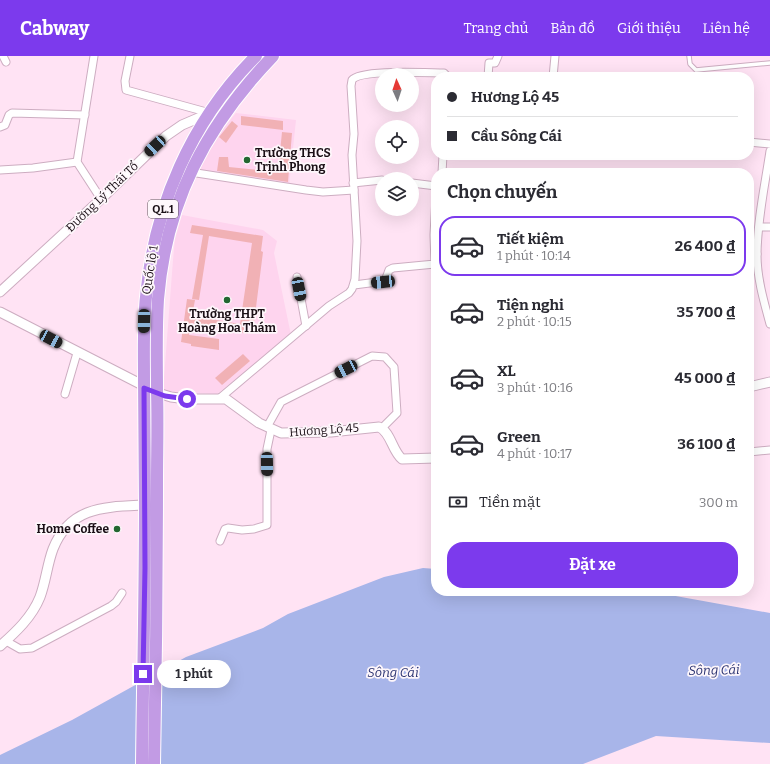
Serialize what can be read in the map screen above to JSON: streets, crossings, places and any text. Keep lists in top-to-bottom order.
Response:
{
  "streets": {
    "highway": ["QL.1", "Quốc lộ 1"],
    "street": ["Đường Lý Thái Tổ", "Hương Lộ 45"]
  },
  "crossings": [
    ["Đường Lý Thái Tổ", "Quốc lộ 1"],
    ["Quốc lộ 1", "Hương Lộ 45"]
  ],
  "water": ["Sông Cái"],
  "places": ["Trường THCS Trịnh Phong", "Trường THPT Hoàng Hoa Thám", "Home Coffee"],
  "north": "top",
  "page": {
    "header": "Cabway",
    "nav": [
      "Trang chủ",
      "Bản đồ",
      "Giới thiệu",
      "Liên hệ"
    ],
    "banner": ["Hương Lộ 45", "Cầu Sông Cái"],
    "heading": "Chọn chuyến",
    "list": [
      {
        "name": "Tiết kiệm",
        "note": "1 phút · 10:14",
        "value": "26 400 ₫"
      },
      {
        "name": "Tiện nghi",
        "note": "2 phút · 10:15",
        "value": "35 700 ₫"
      },
      {
        "name": "XL",
        "note": "3 phút · 10:16",
        "value": "45 000 ₫"
      },
      {
        "name": "Green",
        "note": "4 phút · 10:17",
        "value": "36 100 ₫"
      }
    ],
    "pay": ["Tiền mặt", "300 m"],
    "buttons": "Đặt xe",
    "bubble": "1 phút"
  }
}
